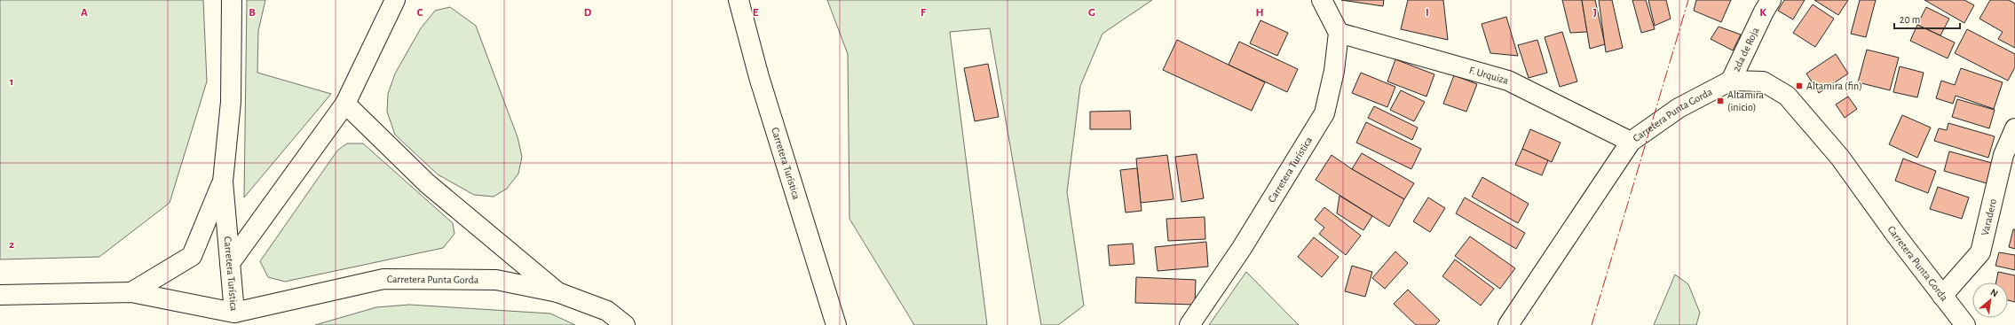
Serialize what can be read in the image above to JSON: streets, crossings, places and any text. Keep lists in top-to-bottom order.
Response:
{
  "streets": {
    "main road": [
      "2da de Roja",
      "F. Urquiza",
      "Carretera Punta Gorda",
      "Carretera Turística",
      "Varadero"
    ]
  },
  "crossings": [
    ["2da de Roja", "Carretera Punta Gorda"],
    ["F. Urquiza", "Carretera Punta Gorda"],
    ["F. Urquiza", "Carretera Turística"],
    ["Carretera Punta Gorda", "Carretera Turística"],
    ["Carretera Punta Gorda", "Varadero"]
  ],
  "places": {
    "transit": ["Altamira (fin)", "Altamira (inicio)"]
  },
  "scale_bar": "20 m",
  "north": "top right",
  "grid": {
    "columns": [
      "A",
      "B",
      "C",
      "D",
      "E",
      "F",
      "G",
      "H",
      "I",
      "J",
      "K"
    ],
    "rows": ["1", "2"]
  }
}
